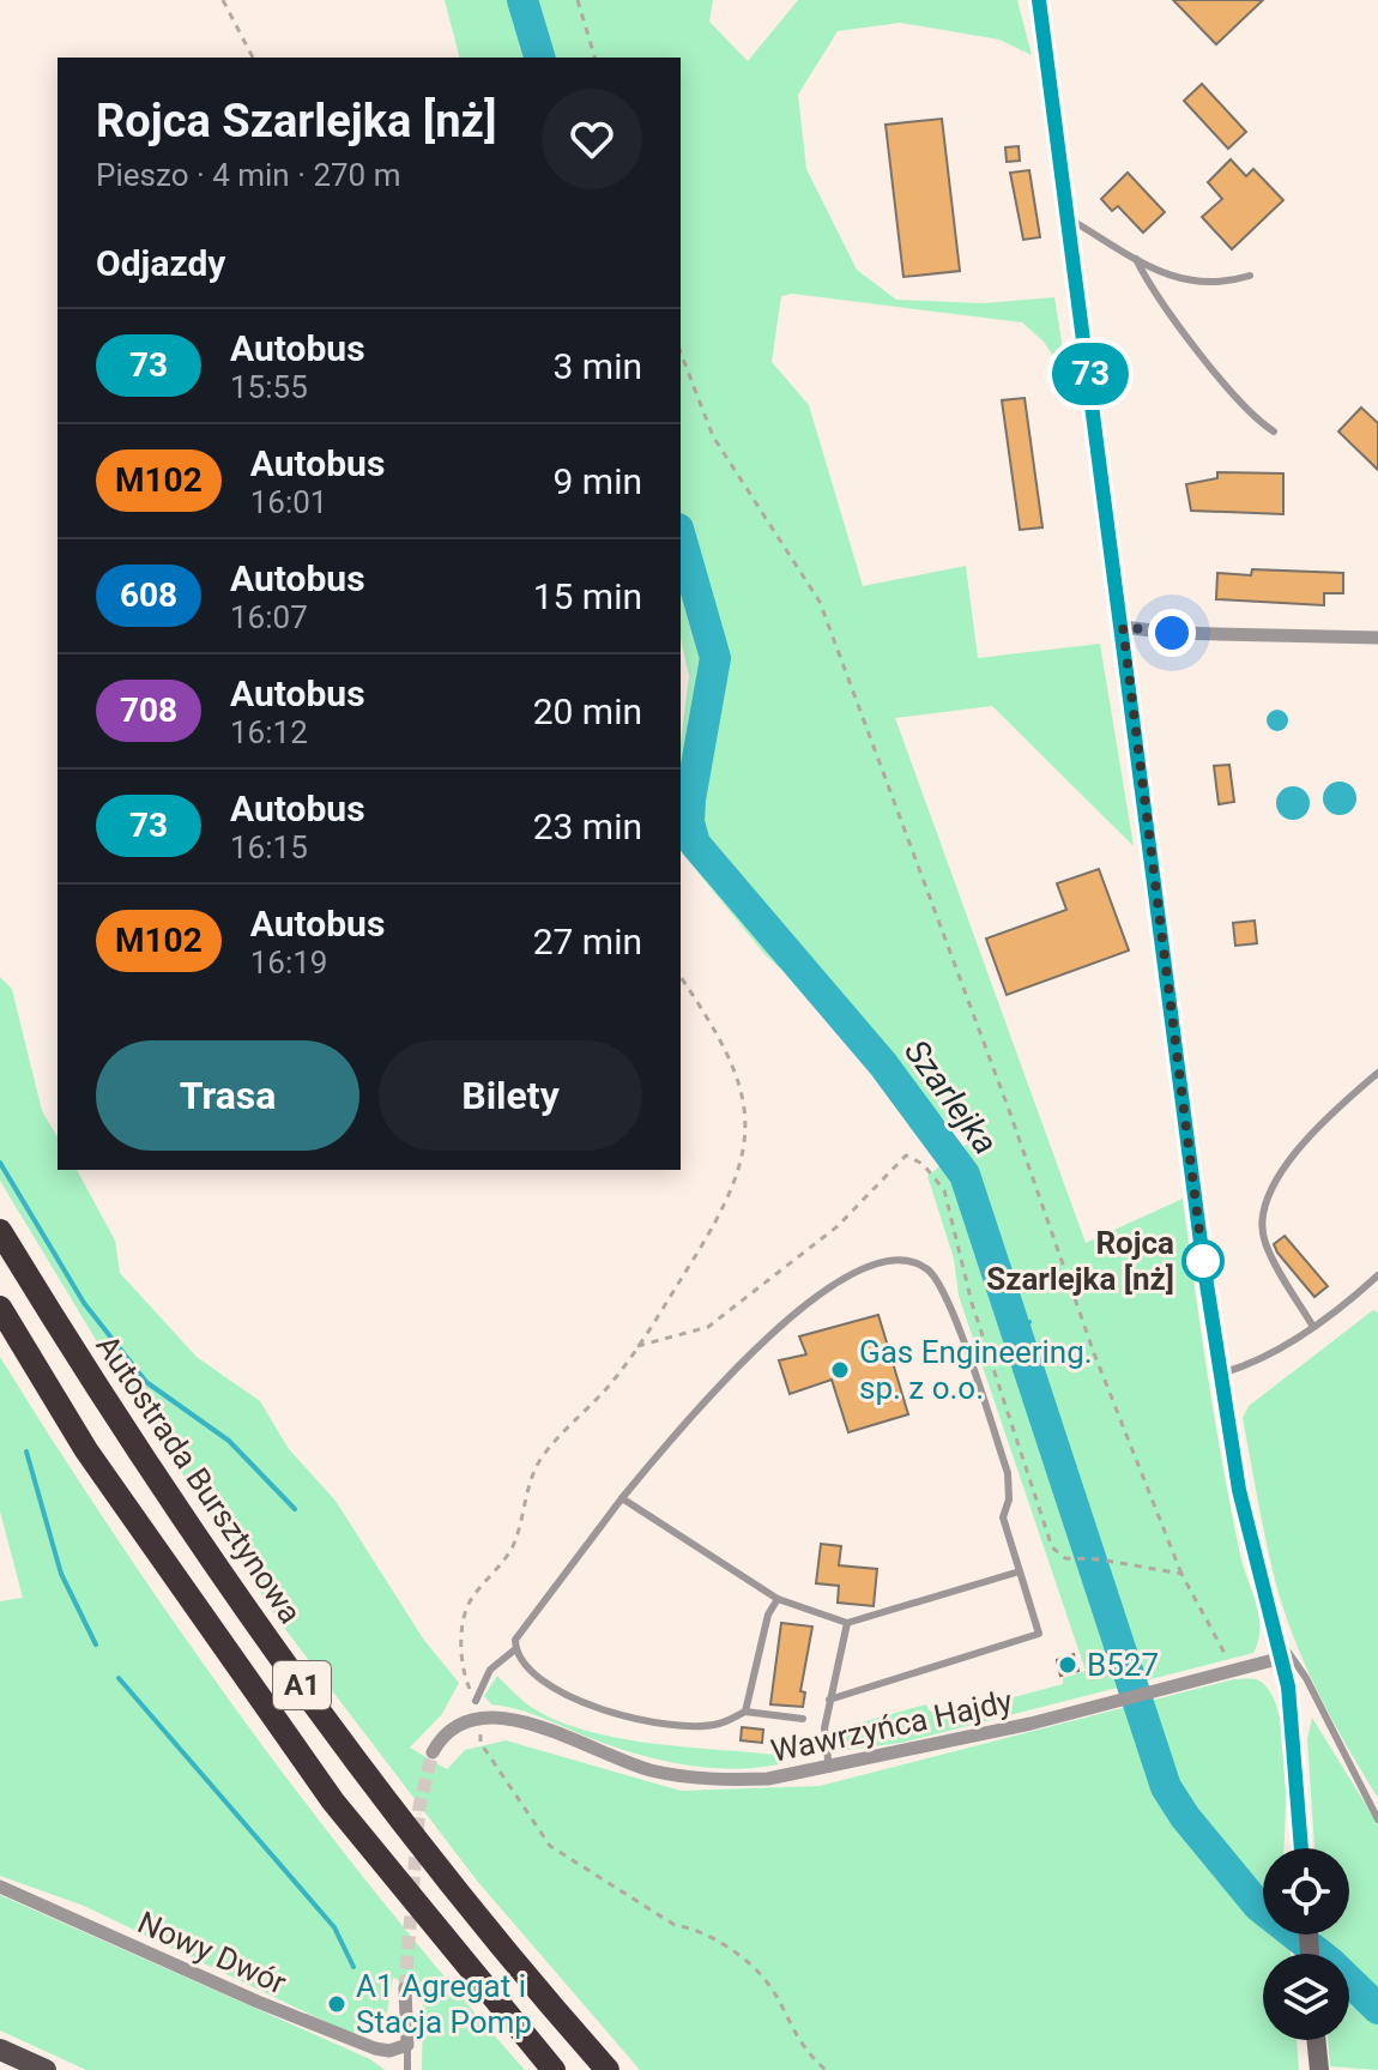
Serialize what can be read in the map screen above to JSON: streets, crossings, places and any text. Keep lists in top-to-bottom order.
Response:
{
  "streets": {
    "highway": ["Autostrada Bursztynowa", "A1"],
    "street": ["Wawrzyńca Hajdy", "Nowy Dwór"]
  },
  "water": ["Szarlejka"],
  "places": [
    "Rojca Szarlejka [nż]",
    "Gas Engineering. sp. z o.o.",
    "B527",
    "A1 Agregat i Stacja Pomp"
  ],
  "lines": ["bus line 73"],
  "page": {
    "on_map": "73",
    "heading": [
      ["Rojca Szarlejka [nż]", "Pieszo · 4 min · 270 m"],
      "Odjazdy"
    ],
    "list": [
      {
        "mark": "73",
        "name": "Autobus",
        "note": "15:55",
        "value": "3 min"
      },
      {
        "mark": "M102",
        "name": "Autobus",
        "note": "16:01",
        "value": "9 min"
      },
      {
        "mark": "608",
        "name": "Autobus",
        "note": "16:07",
        "value": "15 min"
      },
      {
        "mark": "708",
        "name": "Autobus",
        "note": "16:12",
        "value": "20 min"
      },
      {
        "mark": "73",
        "name": "Autobus",
        "note": "16:15",
        "value": "23 min"
      },
      {
        "mark": "M102",
        "name": "Autobus",
        "note": "16:19",
        "value": "27 min"
      }
    ],
    "buttons": ["Trasa", "Bilety"]
  }
}
